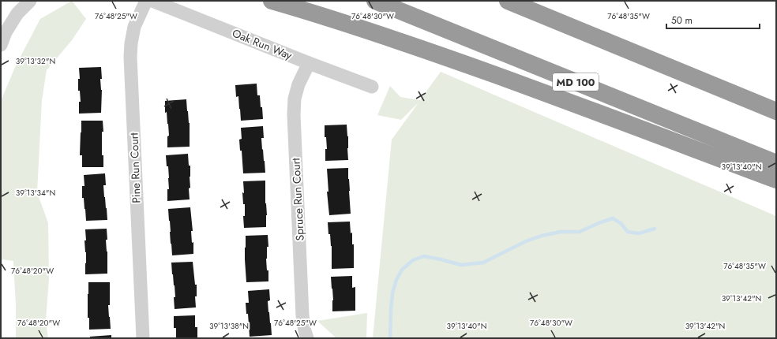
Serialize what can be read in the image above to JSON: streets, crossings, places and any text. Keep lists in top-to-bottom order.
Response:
{
  "streets": {
    "highway": ["MD 100"],
    "street": ["Oak Run Way", "Pine Run Court", "Spruce Run Court"]
  },
  "crossings": [
    ["Oak Run Way", "Spruce Run Court"]
  ],
  "scale_bar": "50 m",
  "coordinates": [
    "76°48'25\"W",
    "76°48'30\"W",
    "76°48'35\"W",
    "39°13'32\"N",
    "39°13'40\"N",
    "39°13'34\"N",
    "76°48'20\"W",
    "39°13'42\"N",
    "39°13'38\"N"
  ]
}
